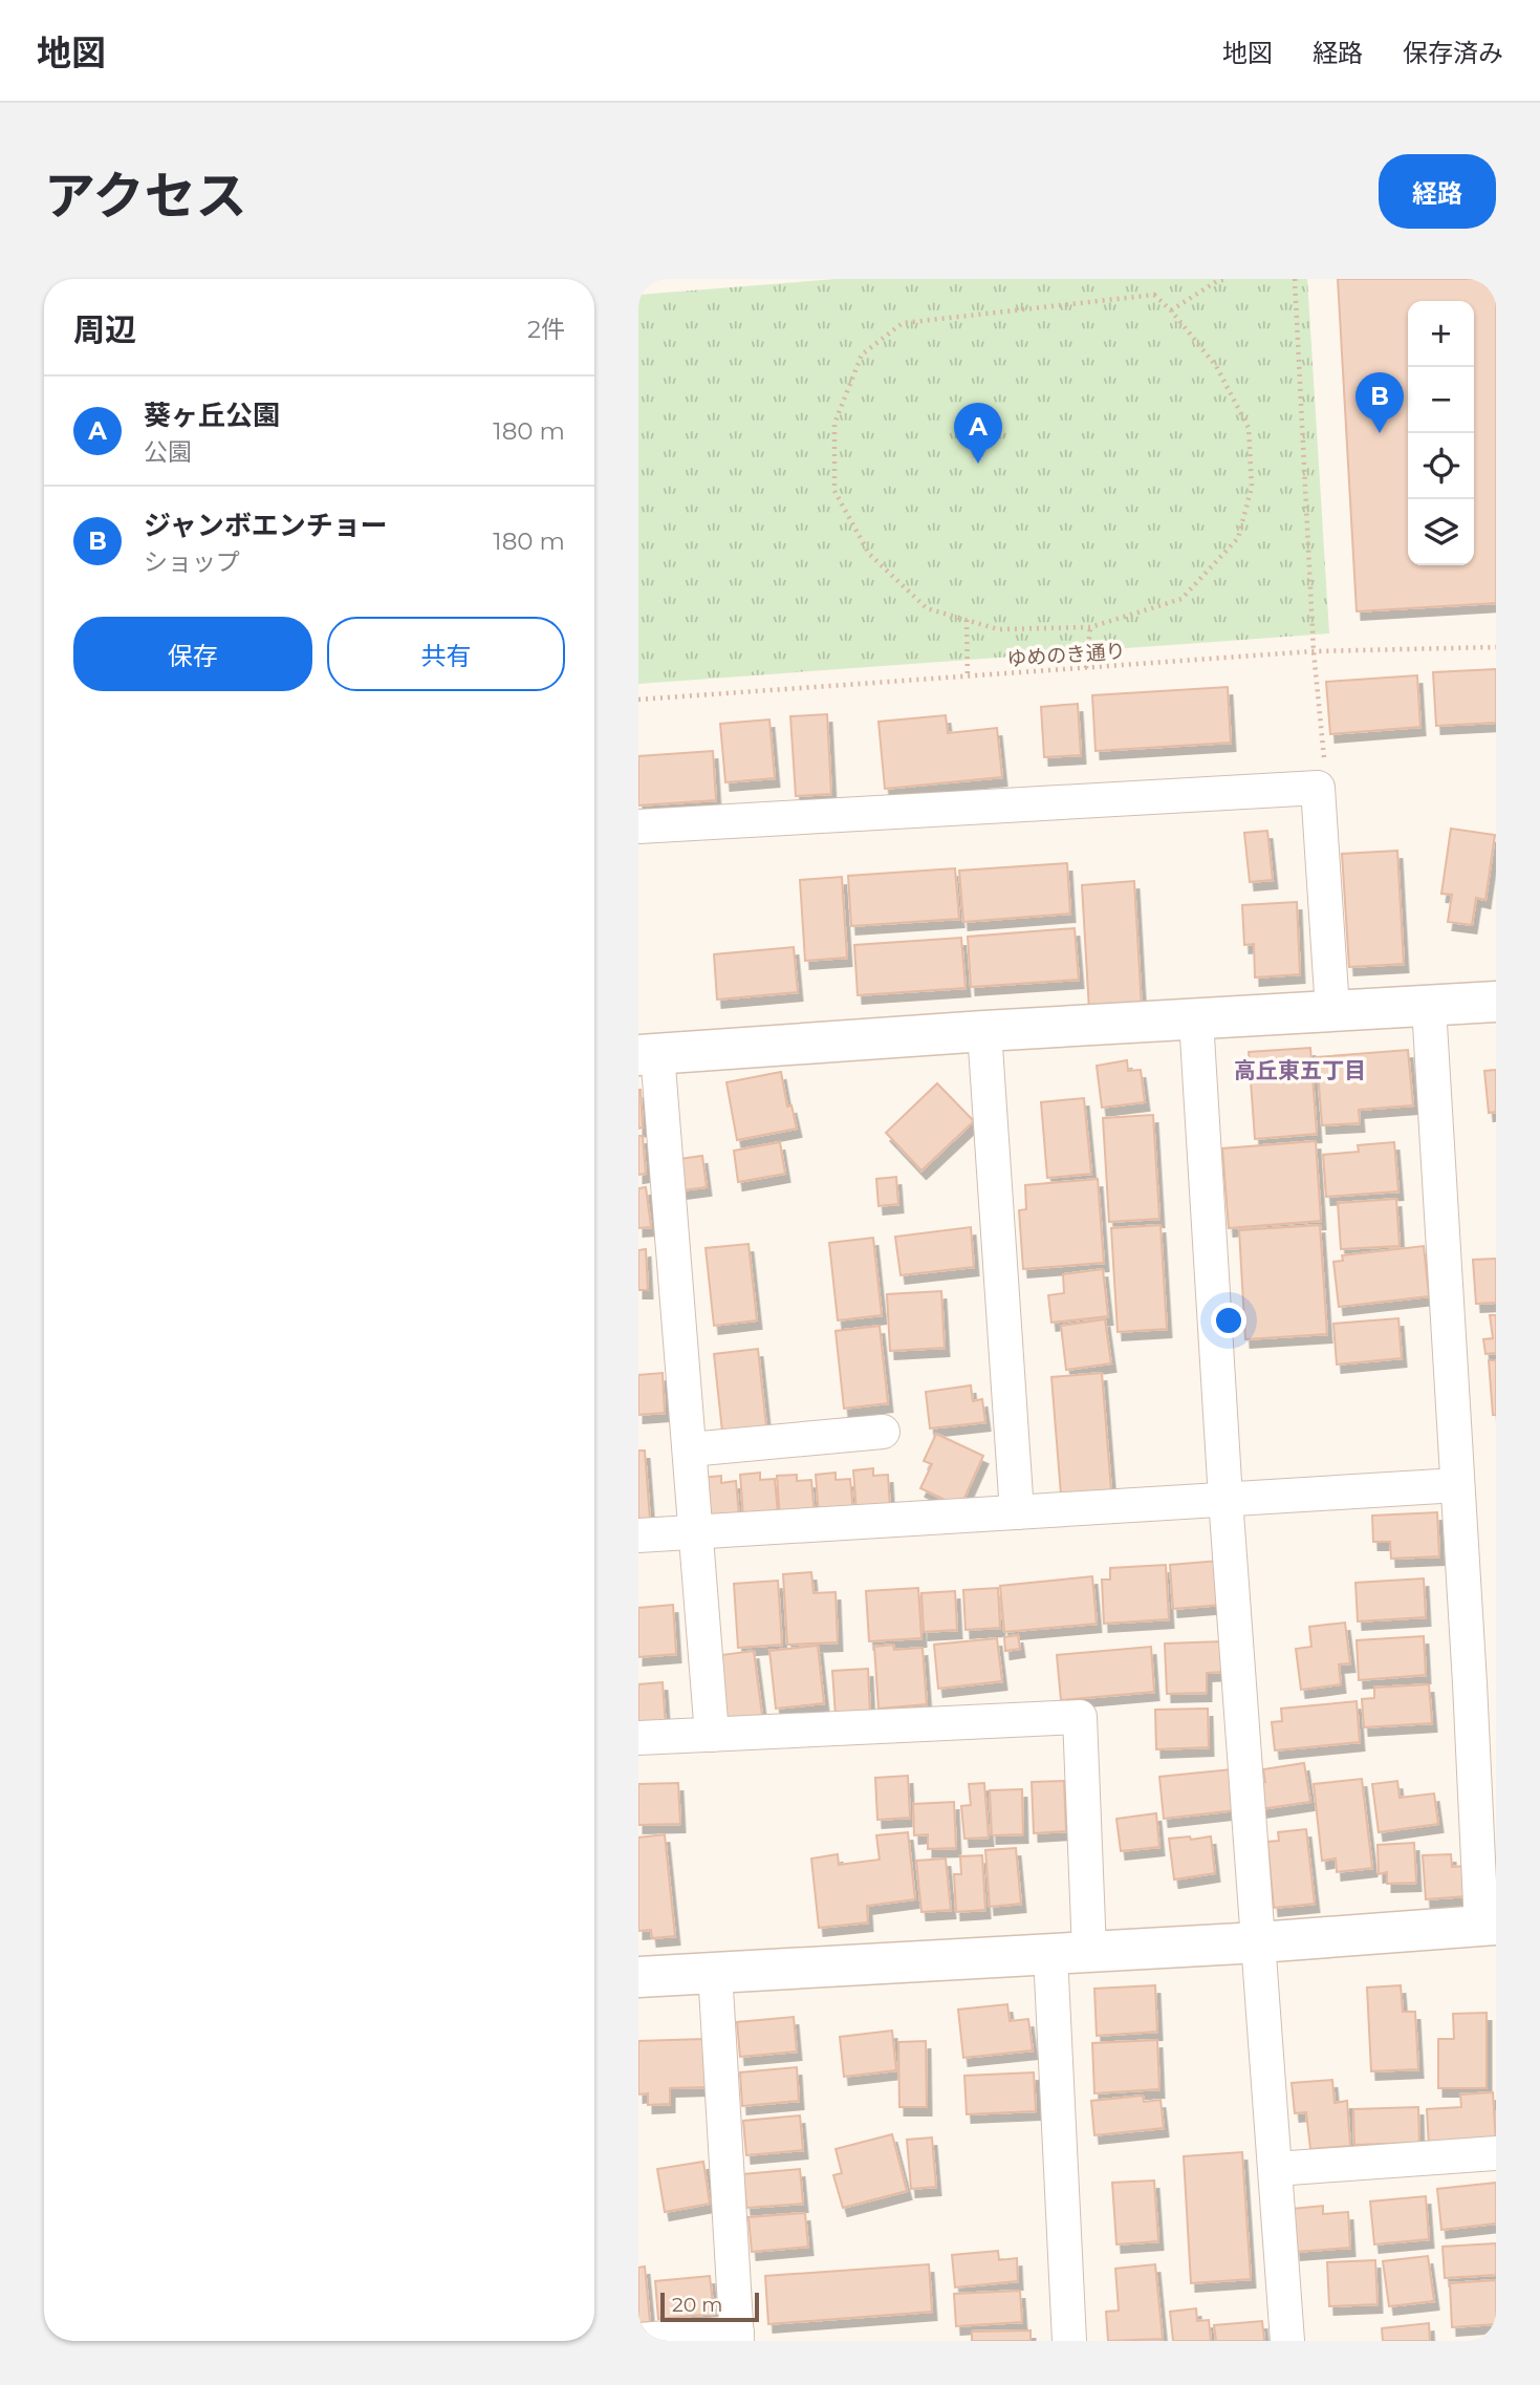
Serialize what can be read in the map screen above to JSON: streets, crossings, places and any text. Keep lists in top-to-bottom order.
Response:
{
  "streets": {
    "path": ["ゆめのき通り"]
  },
  "districts": ["高丘東五丁目"],
  "scale_bar": "20 m",
  "page": {
    "header": "地図",
    "nav": ["地図", "経路", "保存済み"],
    "title": "アクセス",
    "buttons": [
      "経路",
      ["保存", "共有"]
    ],
    "heading": ["周辺", "2件"],
    "map_buttons": ["+", "−"],
    "pins": ["B", "A"],
    "list": [
      {
        "mark": "A",
        "name": "葵ヶ丘公園",
        "note": "公園",
        "value": "180 m"
      },
      {
        "mark": "B",
        "name": "ジャンボエンチョー",
        "note": "ショップ",
        "value": "180 m"
      }
    ],
    "scale": "20 m"
  }
}
